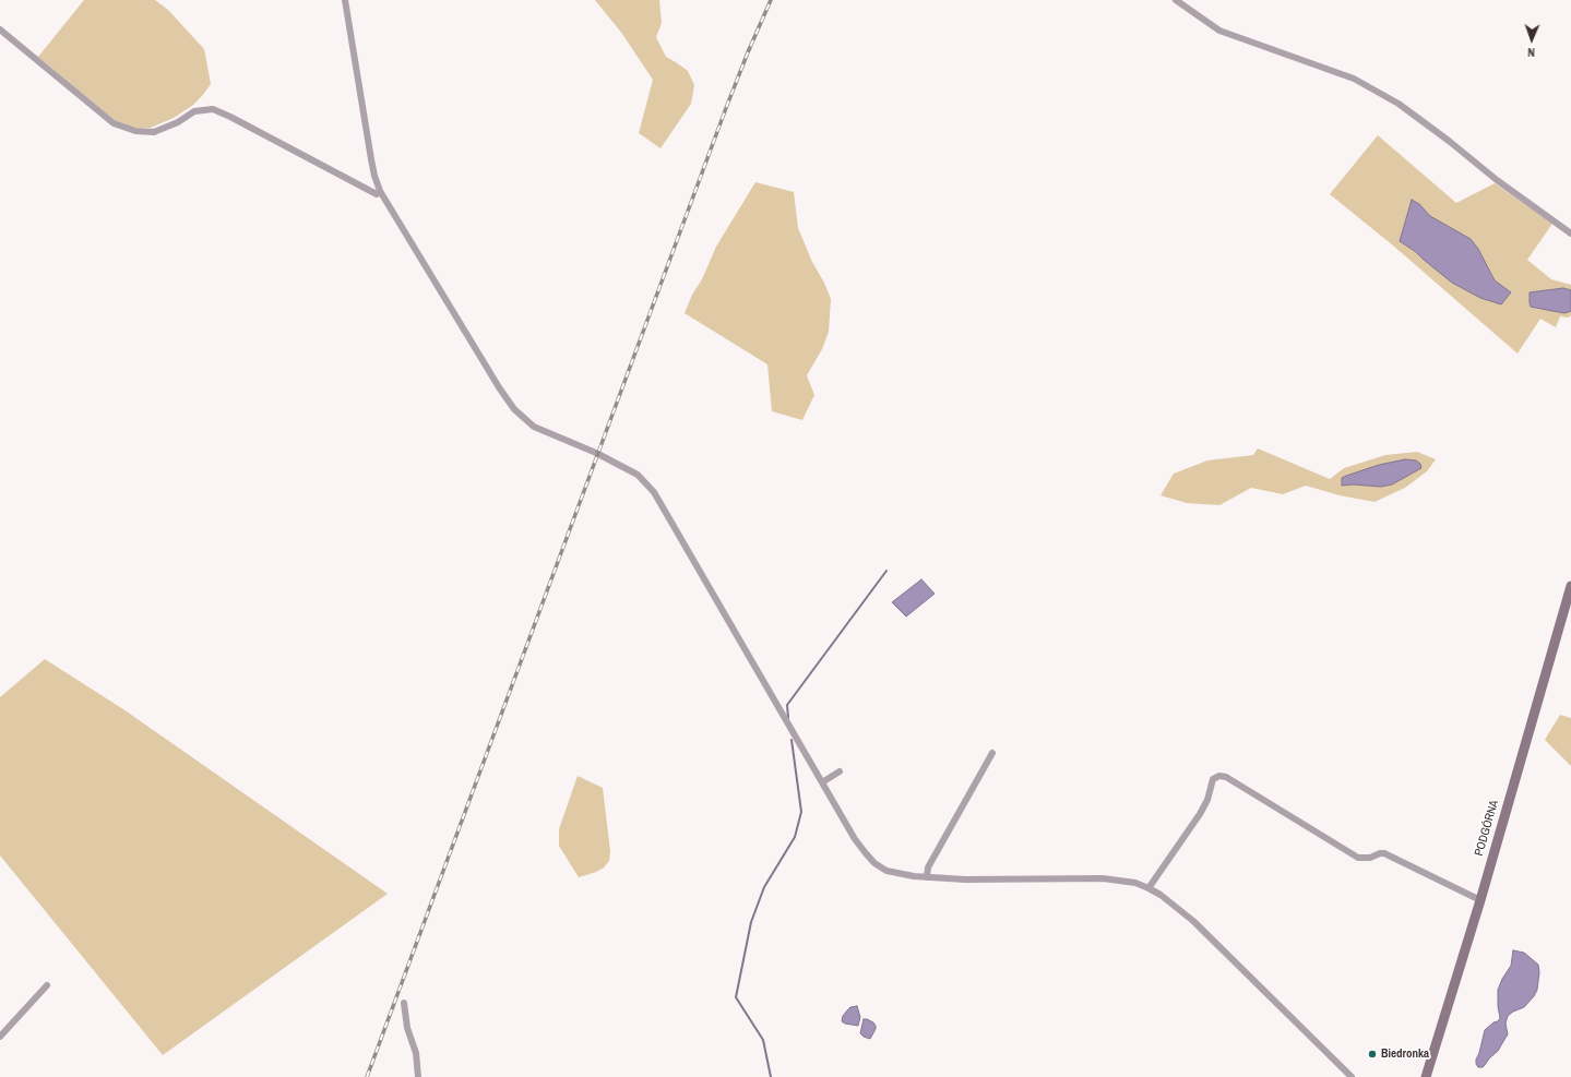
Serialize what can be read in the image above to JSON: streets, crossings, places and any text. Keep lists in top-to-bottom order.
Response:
{
  "streets": {
    "main road": ["PODGÓRNA"]
  },
  "places": ["Biedronka"],
  "north": "bottom"
}
